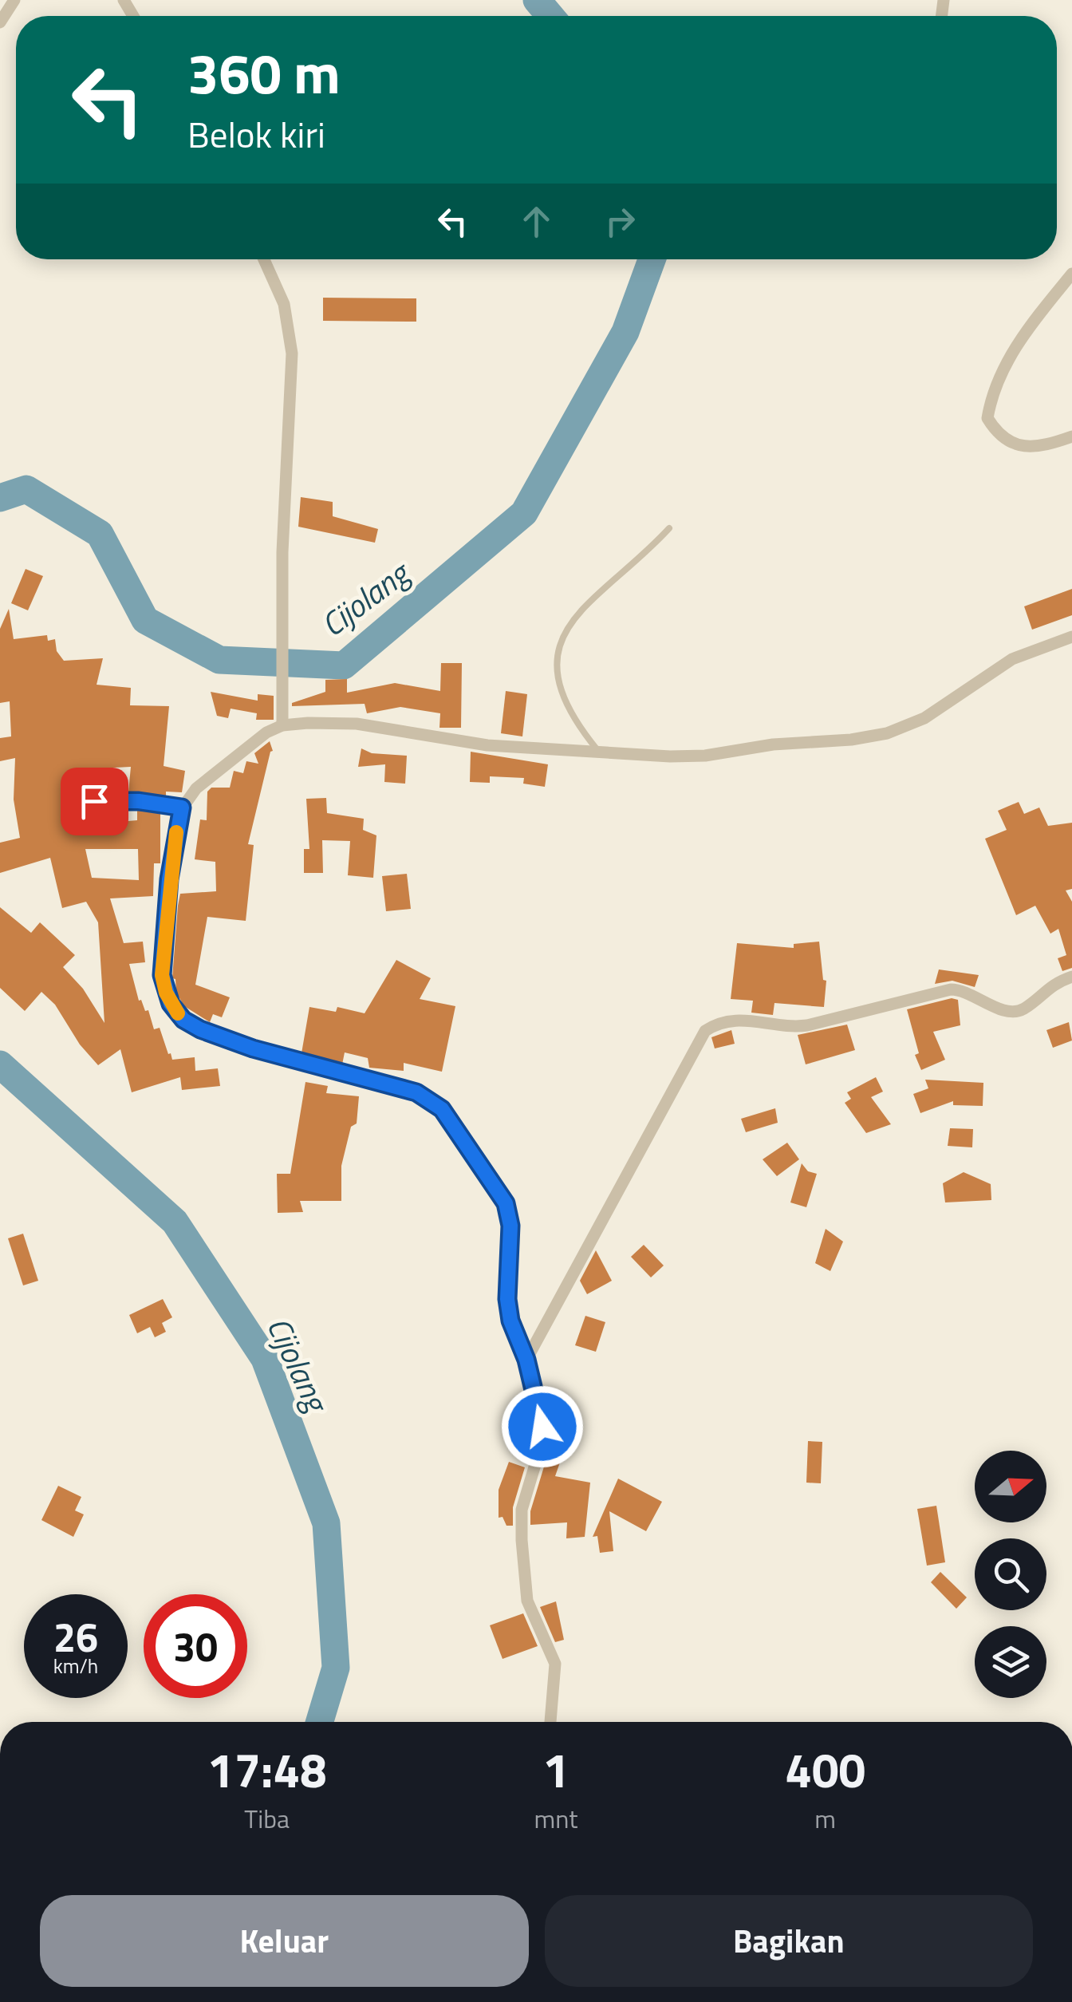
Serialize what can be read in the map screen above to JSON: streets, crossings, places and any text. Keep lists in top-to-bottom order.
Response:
{
  "water": ["Cijolang"],
  "north": "right",
  "page": {
    "turn": ["360 m", "Belok kiri"],
    "speed": "26 km/h",
    "limit": "30",
    "eta": [
      "17:48",
      "Tiba",
      "1",
      "mnt",
      "400",
      "m"
    ],
    "buttons": ["Keluar", "Bagikan"]
  }
}
